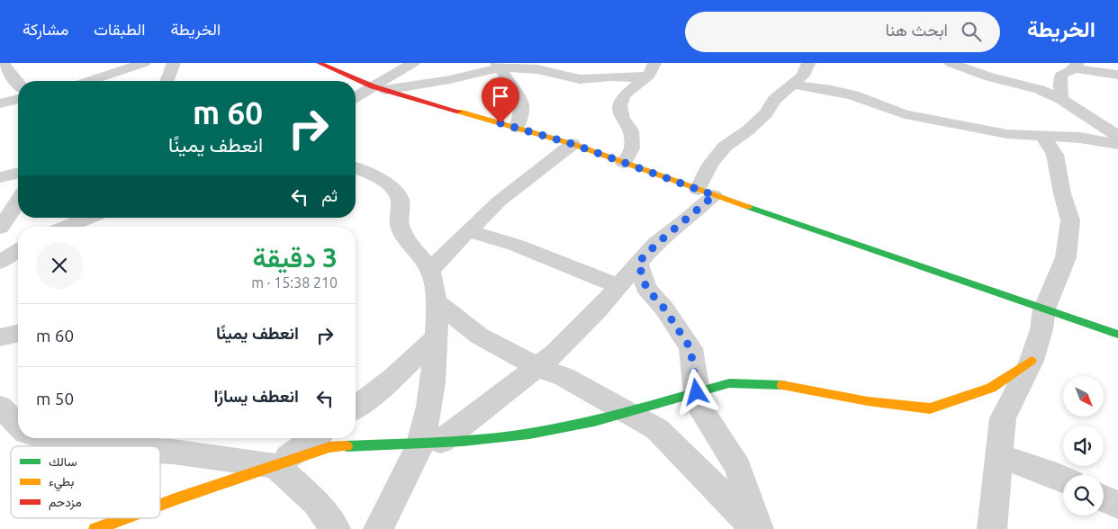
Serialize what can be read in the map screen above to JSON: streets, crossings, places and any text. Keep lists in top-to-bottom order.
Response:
{
  "legend": ["سالك", "بطيء", "مزدحم"],
  "north": "bottom right",
  "page": {
    "header": "الخريطة",
    "search": "ابحث هنا",
    "nav": ["الخريطة", "الطبقات", "مشاركة"],
    "turn": ["60 m", "انعطف يمينًا"],
    "then": "ثم",
    "heading": ["3 دقيقة", "210 m · 15:38"],
    "list": [
      {
        "name": "انعطف يمينًا",
        "value": "60 m"
      },
      {
        "name": "انعطف يسارًا",
        "value": "50 m"
      }
    ]
  }
}
